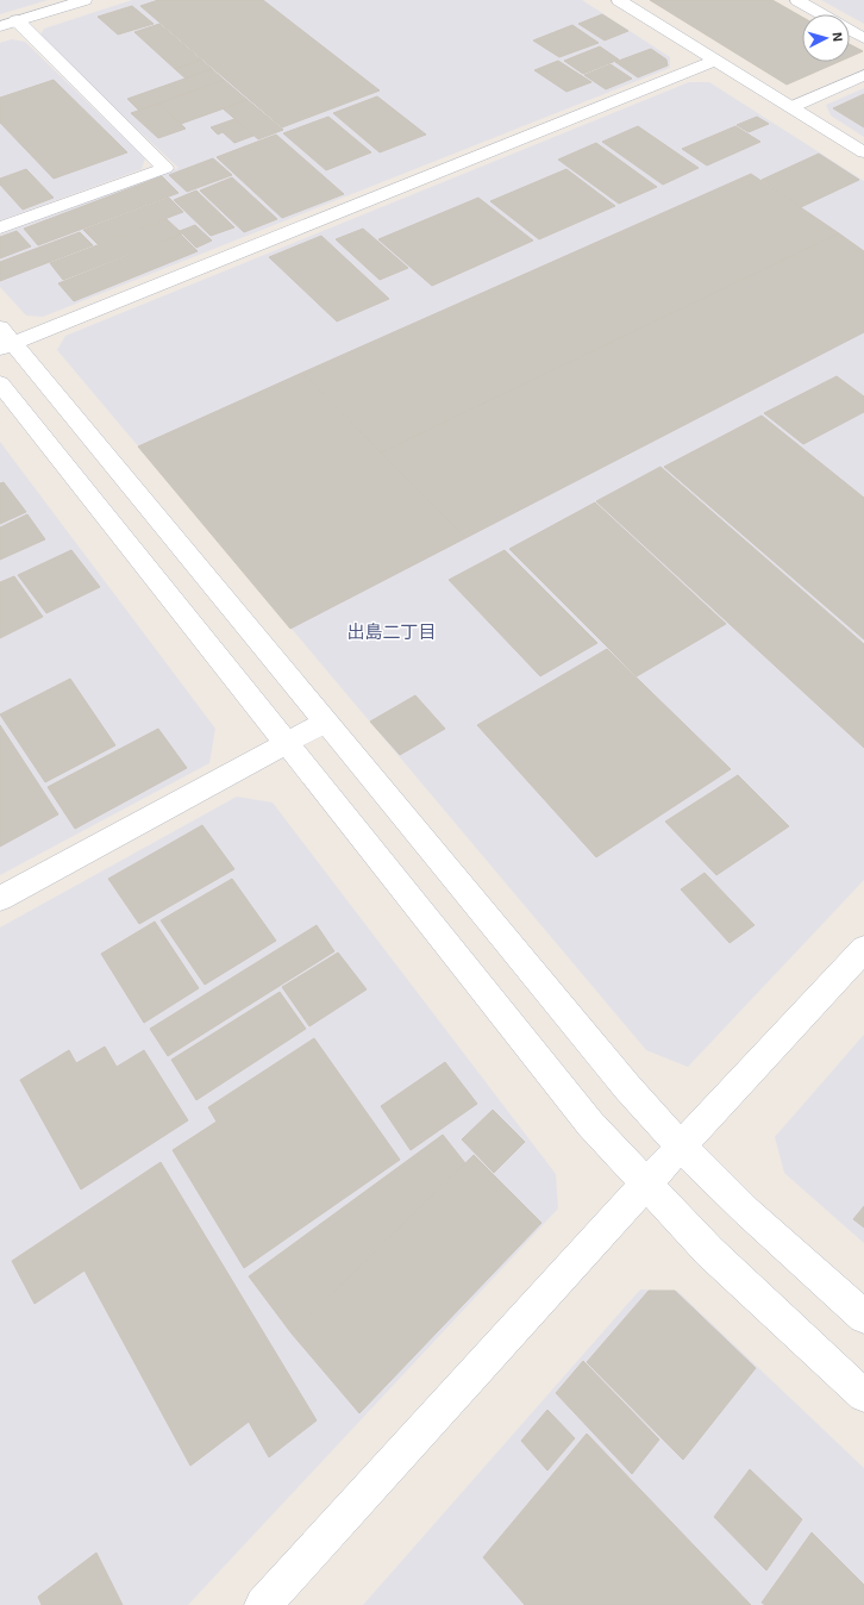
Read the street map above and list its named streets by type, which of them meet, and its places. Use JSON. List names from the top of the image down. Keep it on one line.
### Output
{"districts":["出島二丁目"],"north":"right"}
